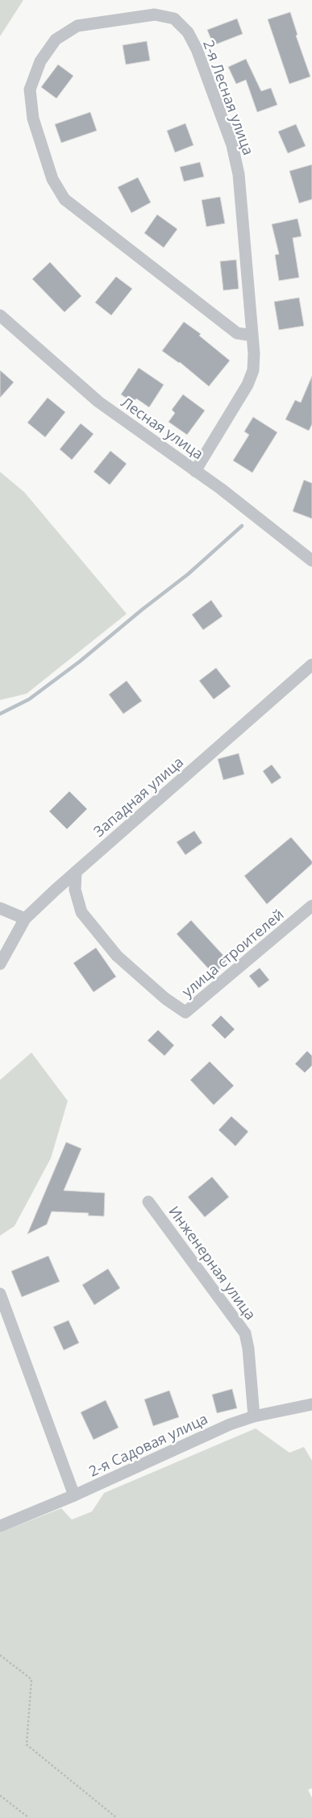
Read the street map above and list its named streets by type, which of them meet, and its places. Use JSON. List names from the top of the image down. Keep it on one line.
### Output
{"streets":{"street":["2-я Лесная улица","Лесная улица","Западная улица","улица строителей","Инженерная улица","2-я Садовая улица"]},"crossings":[["2-я Лесная улица","Лесная улица"],["Западная улица","улица строителей"],["Инженерная улица","2-я Садовая улица"]]}
